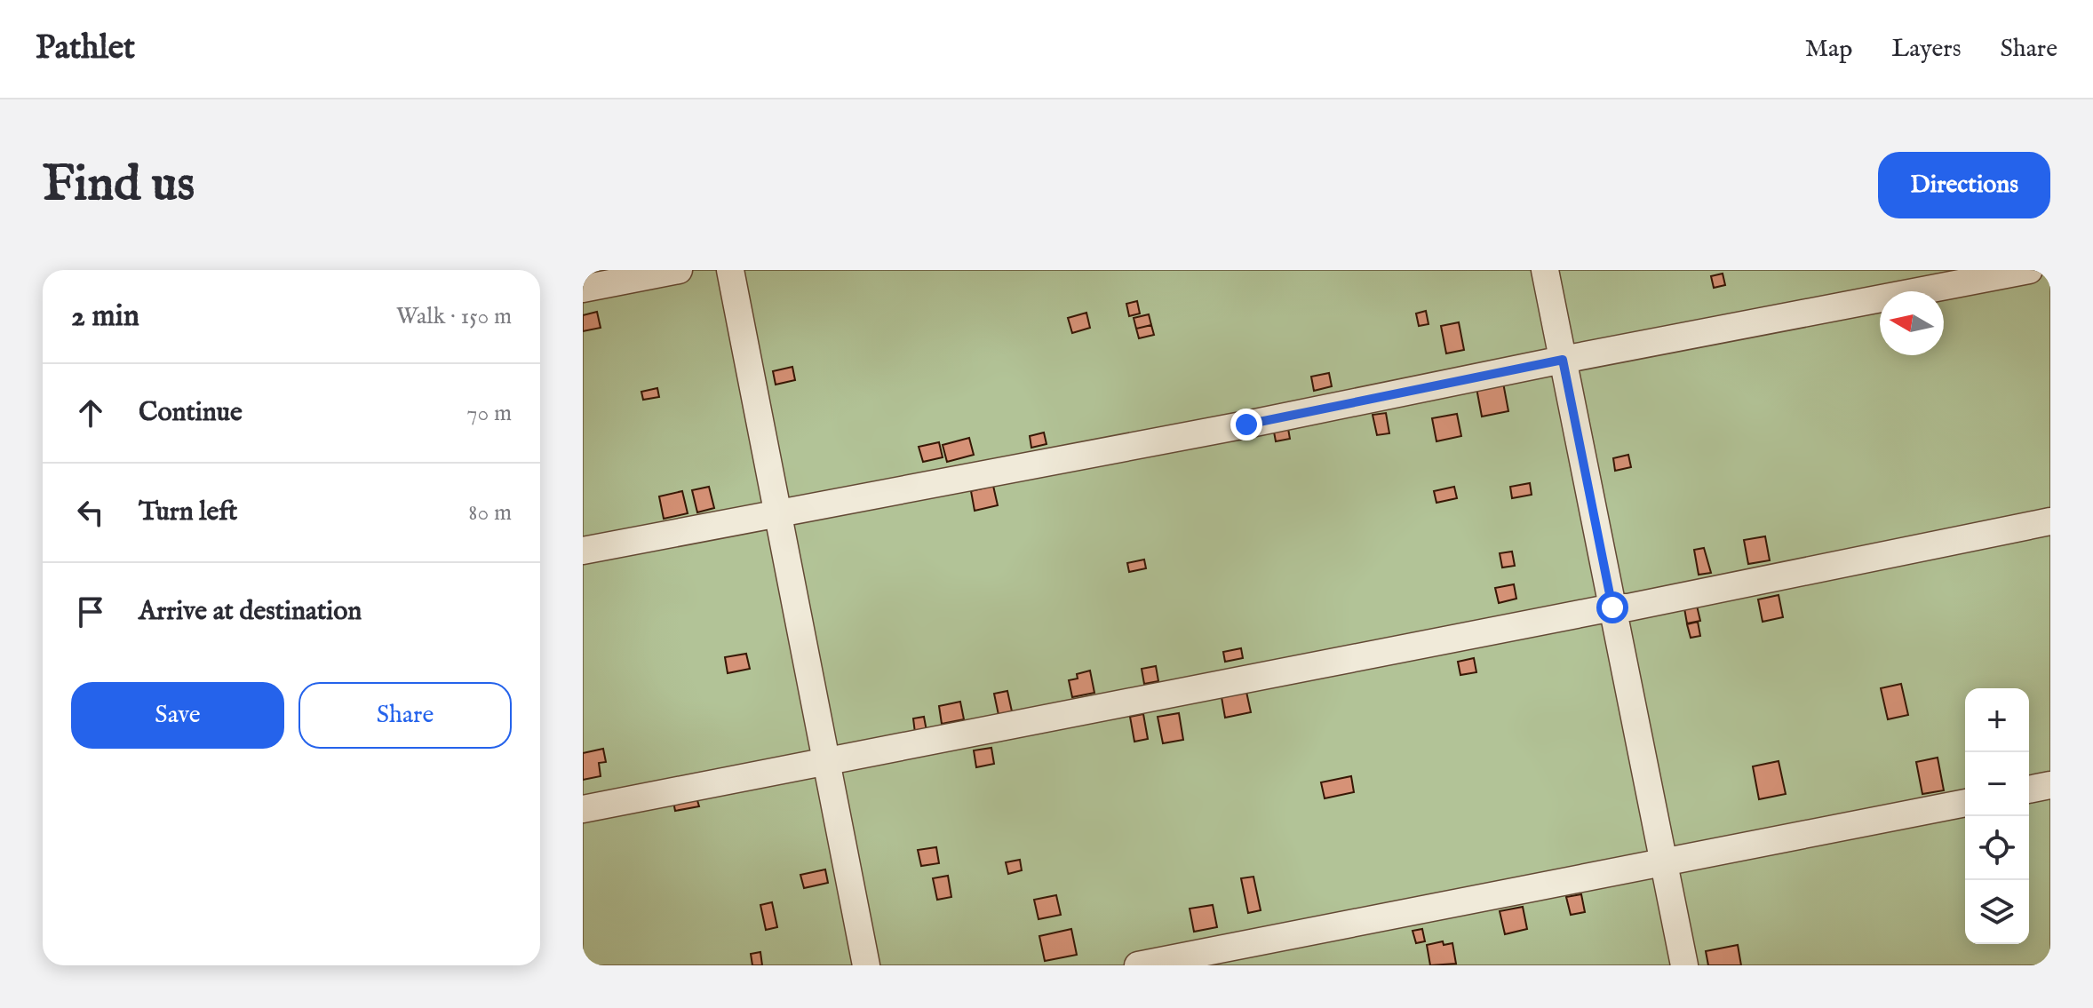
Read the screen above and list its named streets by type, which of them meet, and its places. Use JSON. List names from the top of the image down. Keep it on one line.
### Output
{"north":"left","page":{"header":"Pathlet","nav":["Map","Layers","Share"],"buttons":["Directions",["Save","Share"]],"title":"Find us","heading":["2 min","Walk · 150 m"],"list":[["Continue","70 m"],["Turn left","80 m"],"Arrive at destination"],"map_buttons":["+","−"]}}
